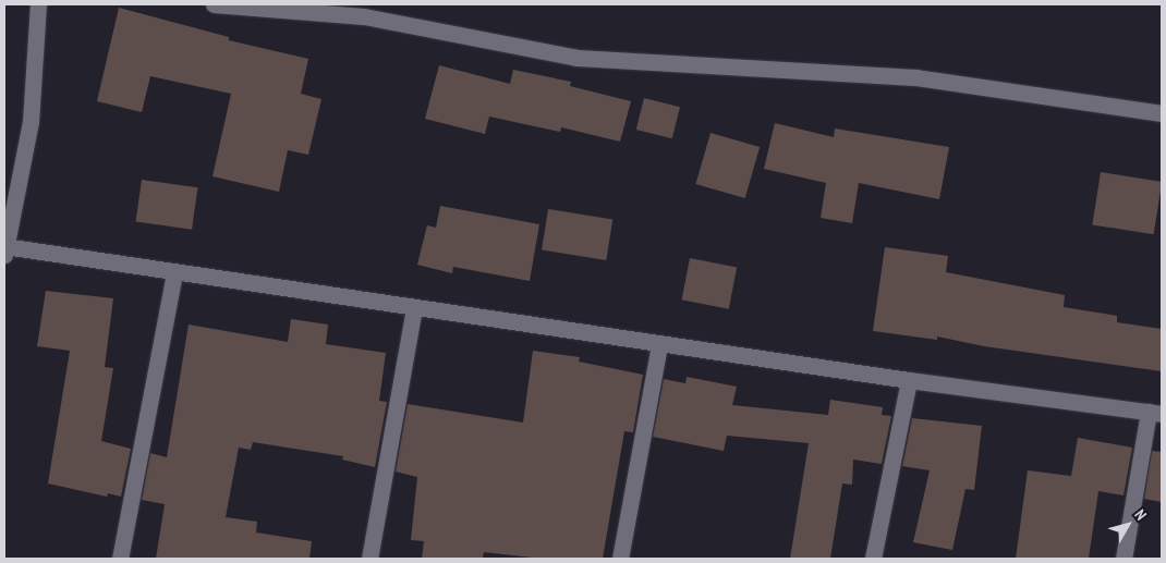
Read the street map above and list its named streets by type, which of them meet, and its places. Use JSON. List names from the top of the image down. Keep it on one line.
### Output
{"north":"top right"}
